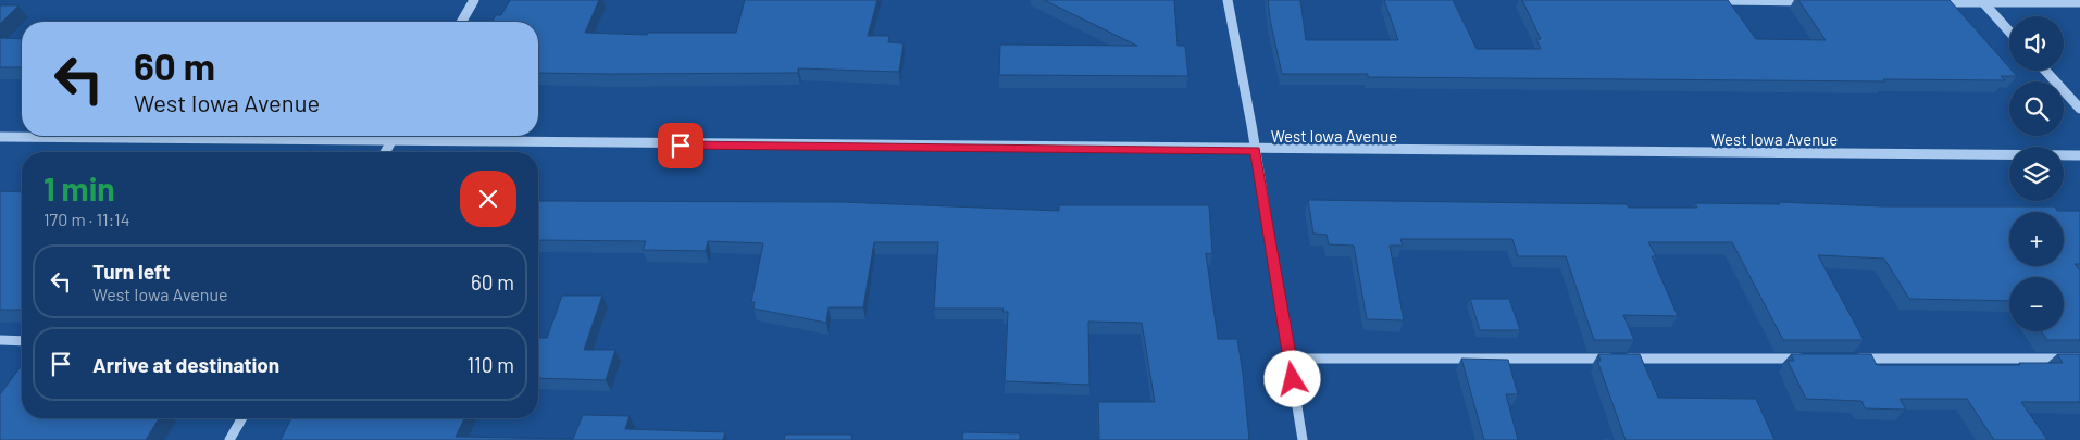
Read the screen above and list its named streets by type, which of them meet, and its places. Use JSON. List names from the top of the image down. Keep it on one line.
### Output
{"streets":{"street":["West Iowa Avenue"]},"page":{"map_buttons":["+","−"],"turn":["60 m","West Iowa Avenue"],"heading":["1 min","170 m · 11:14"],"list":[{"name":"Turn left","note":"West Iowa Avenue","value":"60 m"},{"name":"Arrive at destination","value":"110 m"}]}}
